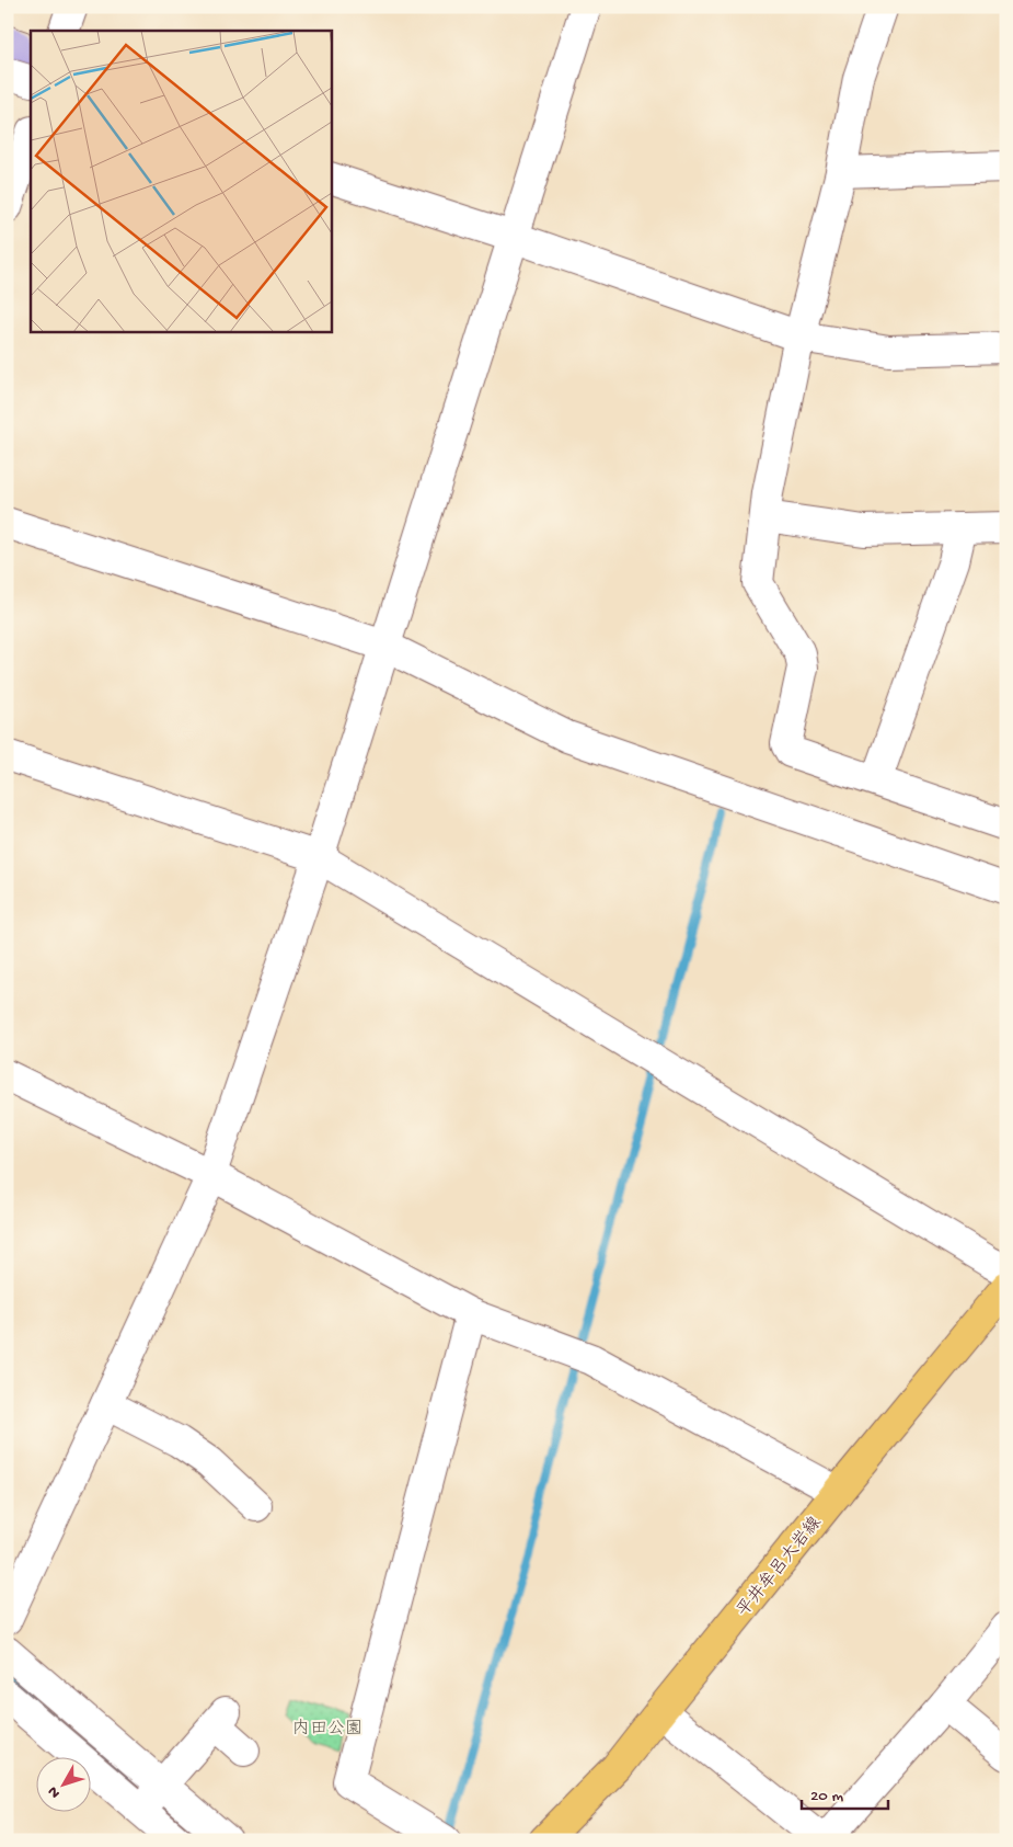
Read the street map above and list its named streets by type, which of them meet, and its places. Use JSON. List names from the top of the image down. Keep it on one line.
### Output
{"streets":{"main road":["平井牟呂大岩線"]},"parks":["内田公園"],"scale_bar":"20 m","north":"bottom left"}
